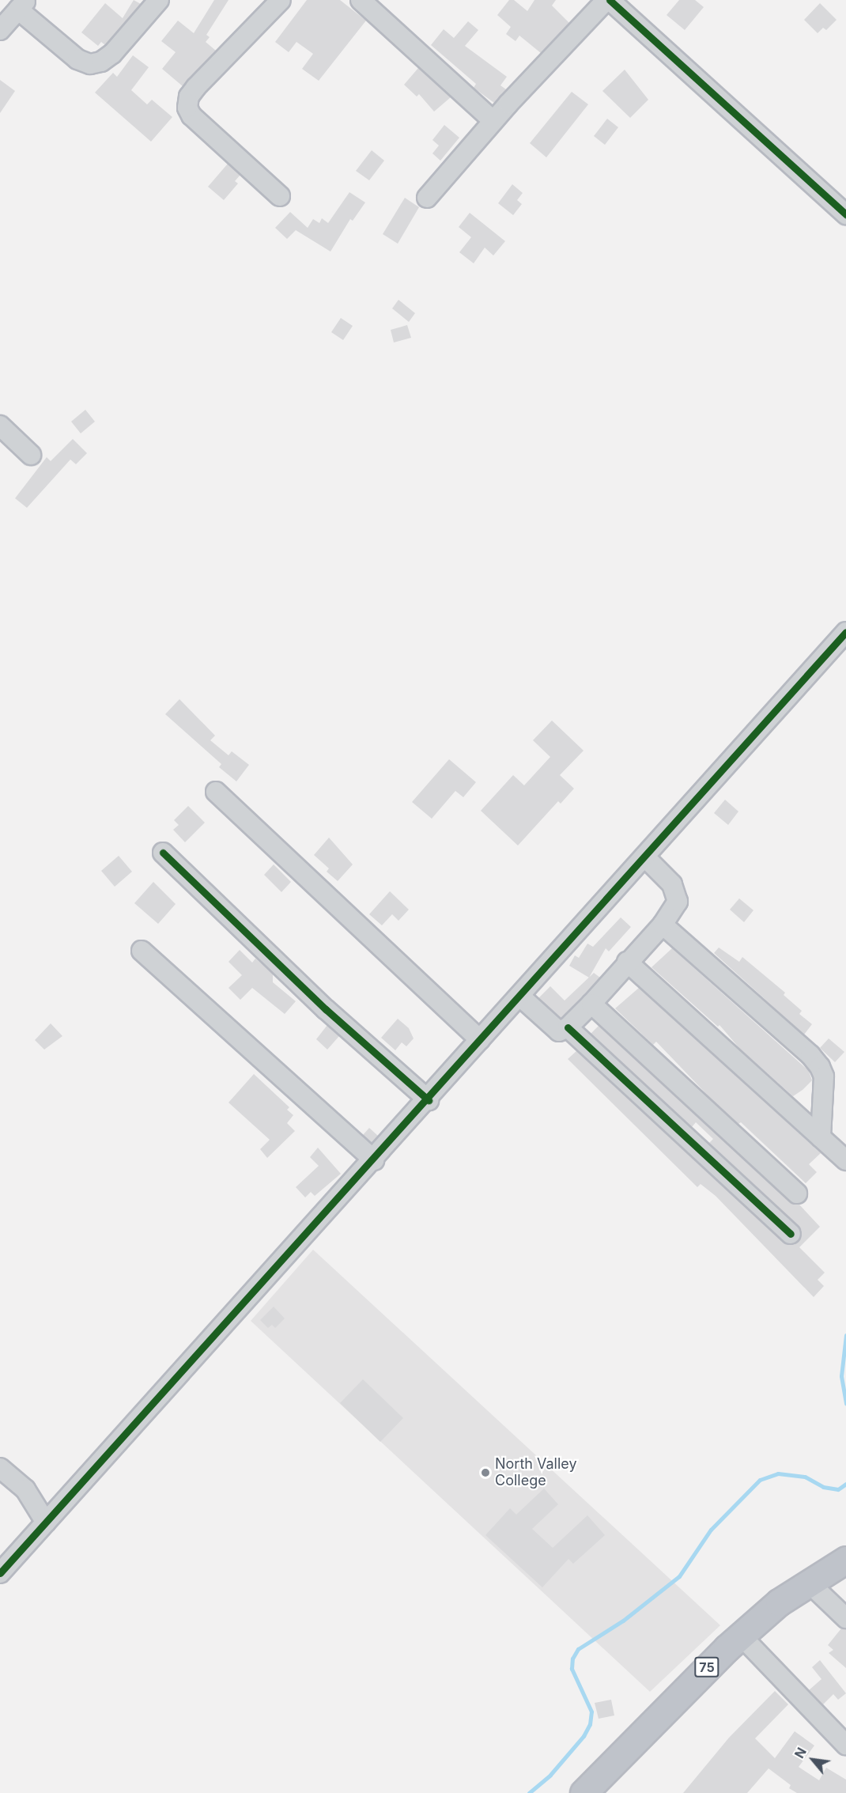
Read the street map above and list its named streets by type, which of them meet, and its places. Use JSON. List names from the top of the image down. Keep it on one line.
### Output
{"streets":{"highway":["75"]},"places":["North Valley College"],"north":"top left"}
